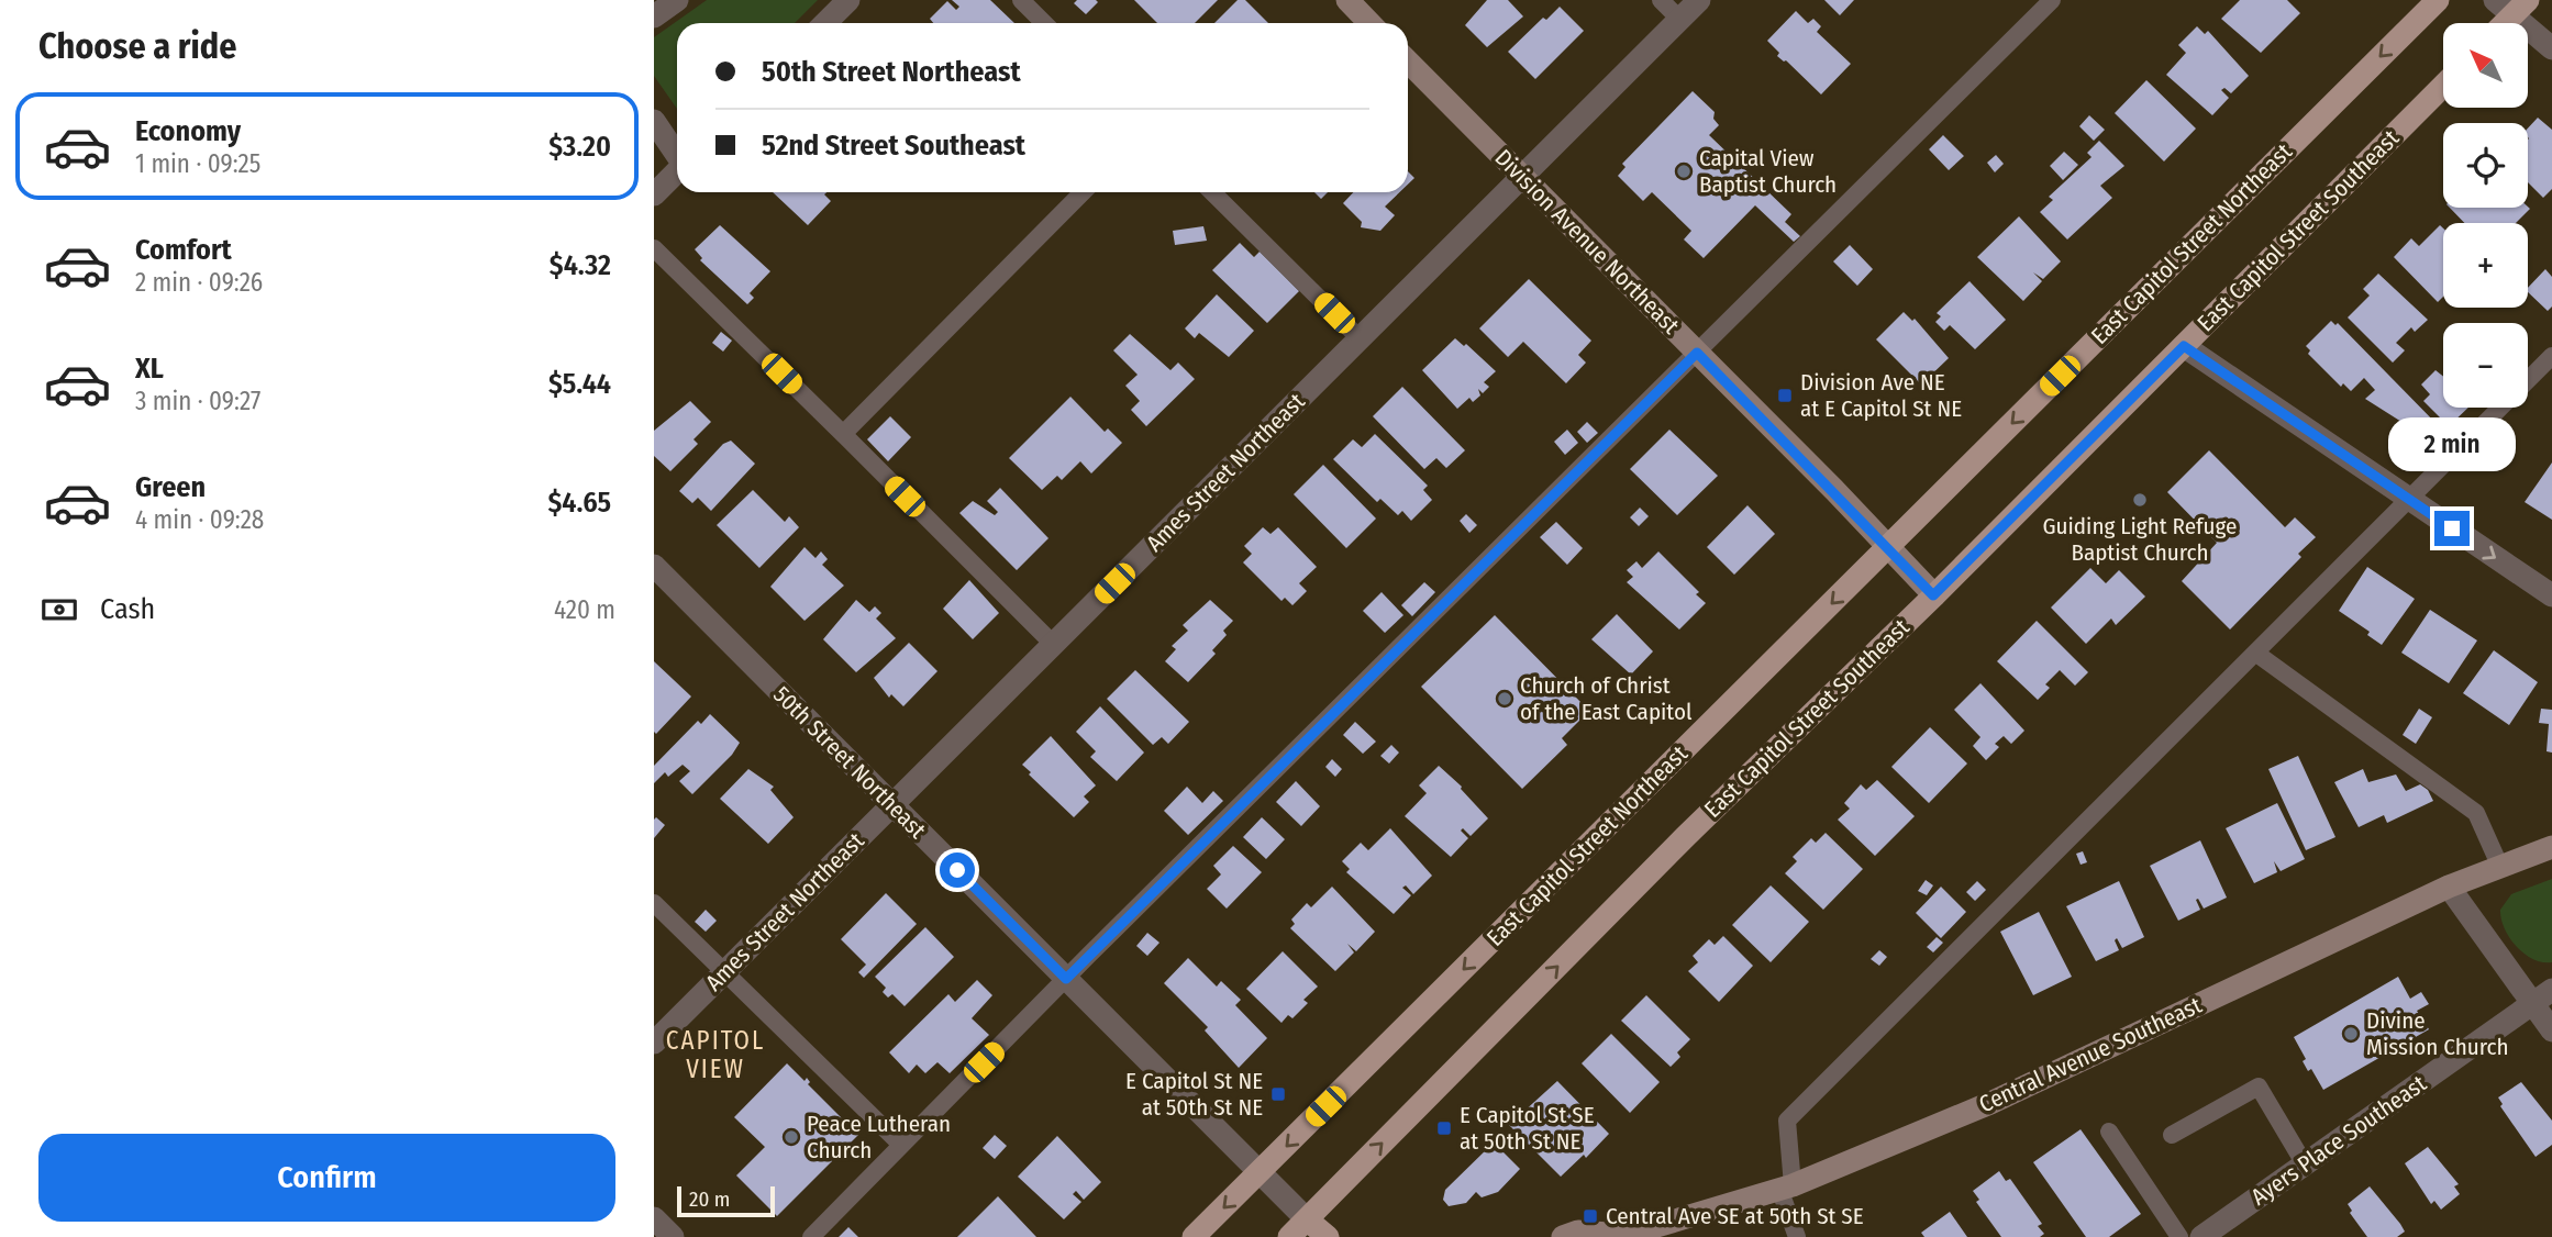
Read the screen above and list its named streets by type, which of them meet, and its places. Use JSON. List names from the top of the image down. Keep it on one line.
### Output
{"streets":{"main road":["East Capitol Street Southeast","Division Avenue Northeast","East Capitol Street Northeast","Central Avenue Southeast"],"street":["Ames Street Northeast","50th Street Northeast","Ayers Place Southeast"]},"crossings":[["East Capitol Street Southeast","Division Avenue Northeast"],["East Capitol Street Southeast","50th Street Northeast"],["Division Avenue Northeast","East Capitol Street Northeast"],["Division Avenue Northeast","Ames Street Northeast"],["East Capitol Street Northeast","50th Street Northeast"],["Ames Street Northeast","50th Street Northeast"]],"one_way":["East Capitol Street Southeast","East Capitol Street Northeast"],"districts":["CAPITOL VIEW"],"places":{"other":["Capital View Baptist Church","Guiding Light Refuge Baptist Church","Church of Christ of the East Capitol","Divine Mission Church","Peace Lutheran Church"],"transit":["Division Ave NE at E Capitol St NE","E Capitol St NE at 50th St NE","E Capitol St SE at 50th St NE","Central Ave SE at 50th St SE"]},"scale_bar":"20 m","north":"top left","page":{"heading":"Choose a ride","map_buttons":["+","−"],"banner":["50th Street Northeast","52nd Street Southeast"],"list":[{"name":"Economy","note":"1 min · 09:25","value":"$3.20"},{"name":"Comfort","note":"2 min · 09:26","value":"$4.32"},{"name":"XL","note":"3 min · 09:27","value":"$5.44"},{"name":"Green","note":"4 min · 09:28","value":"$4.65"}],"bubble":"2 min","pay":["Cash","420 m"],"buttons":"Confirm","scale":"20 m"}}
